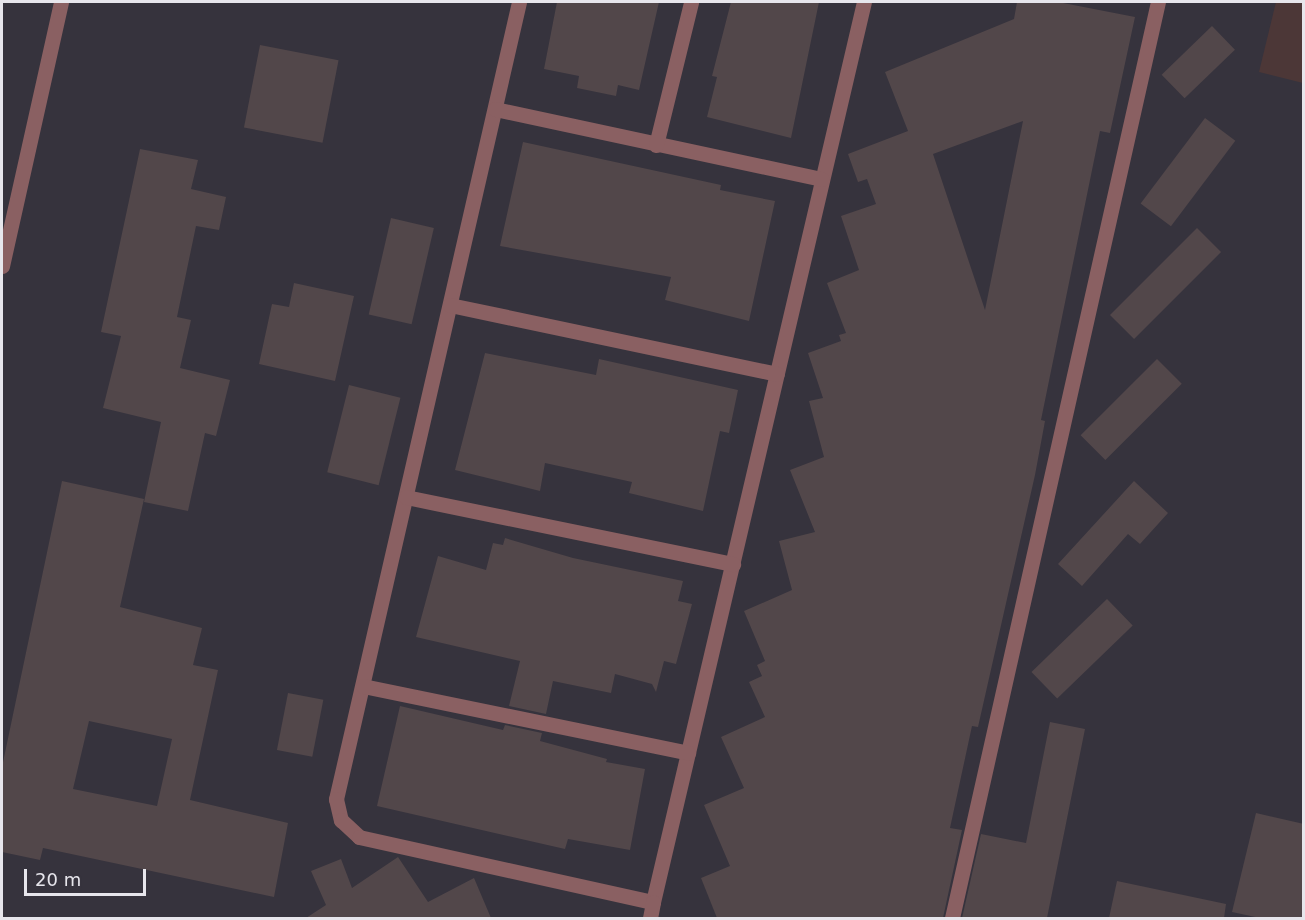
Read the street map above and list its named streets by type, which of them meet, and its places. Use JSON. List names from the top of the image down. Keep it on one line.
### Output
{"scale_bar":"20 m"}
